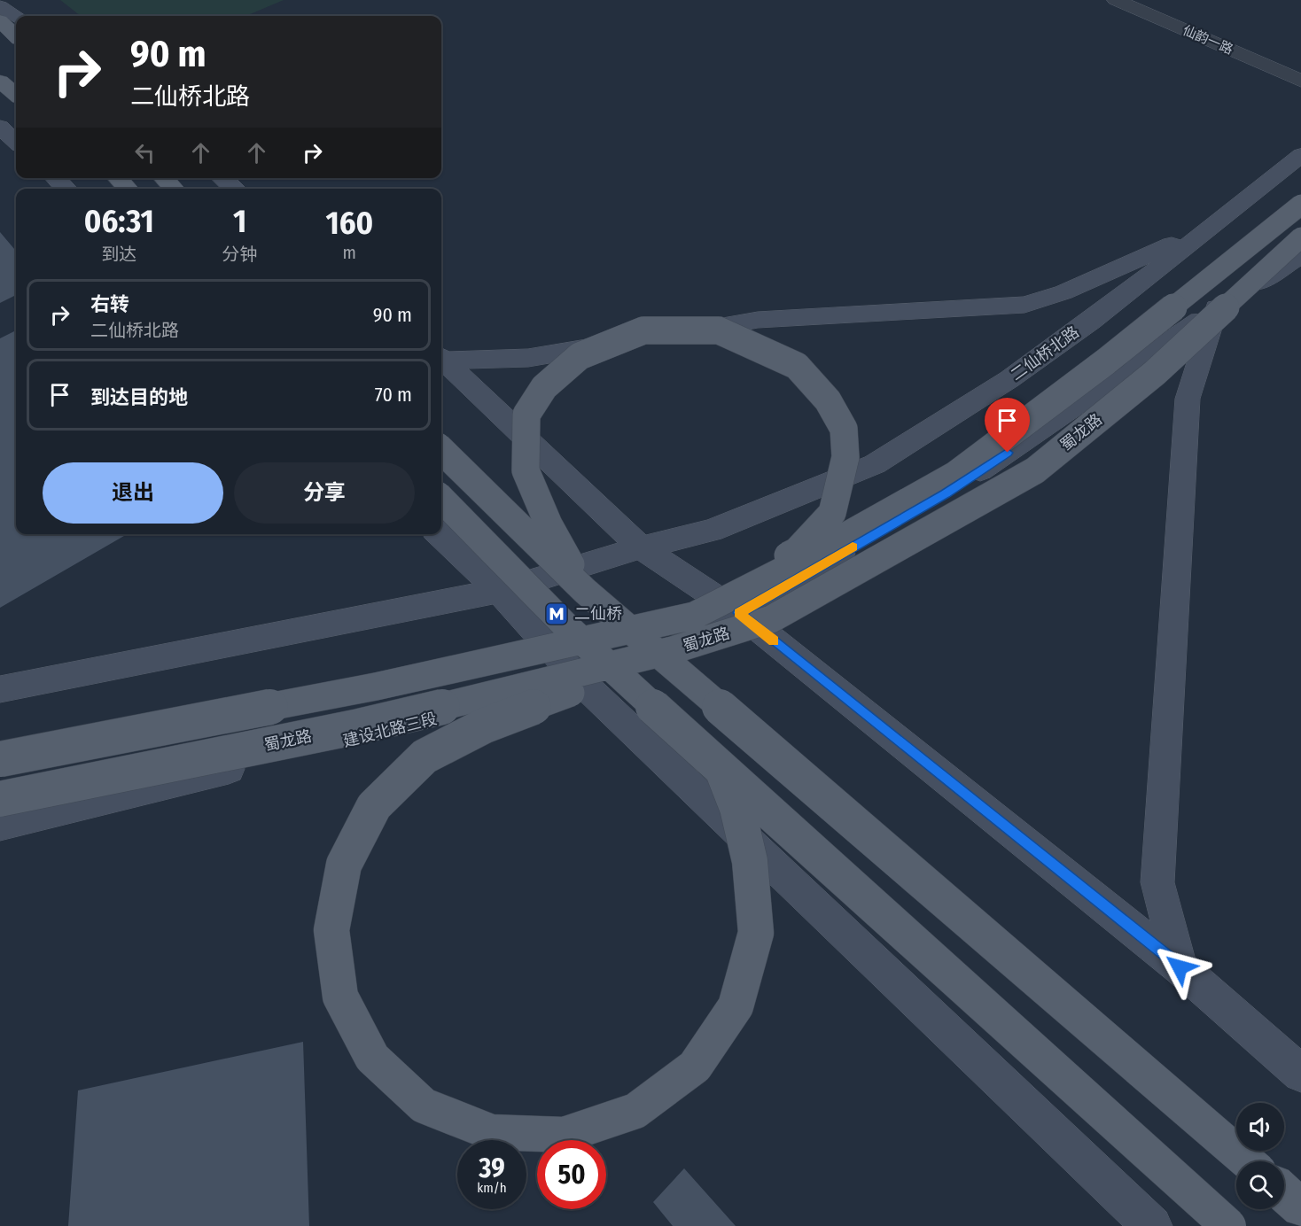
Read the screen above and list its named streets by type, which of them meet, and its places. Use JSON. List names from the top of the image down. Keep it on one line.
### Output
{"streets":{"main road":["二仙桥北路","蜀龙路","建设北路三段"],"street":["仙韵一路"]},"places":{"metro station":["二仙桥"]},"page":{"turn":["90 m","二仙桥北路"],"eta":["06:31","到达","1","分钟","160","m"],"list":[{"name":"右转","note":"二仙桥北路","value":"90 m"},{"name":"到达目的地","value":"70 m"}],"buttons":["退出","分享"],"speed":"39 km/h","limit":"50"}}
